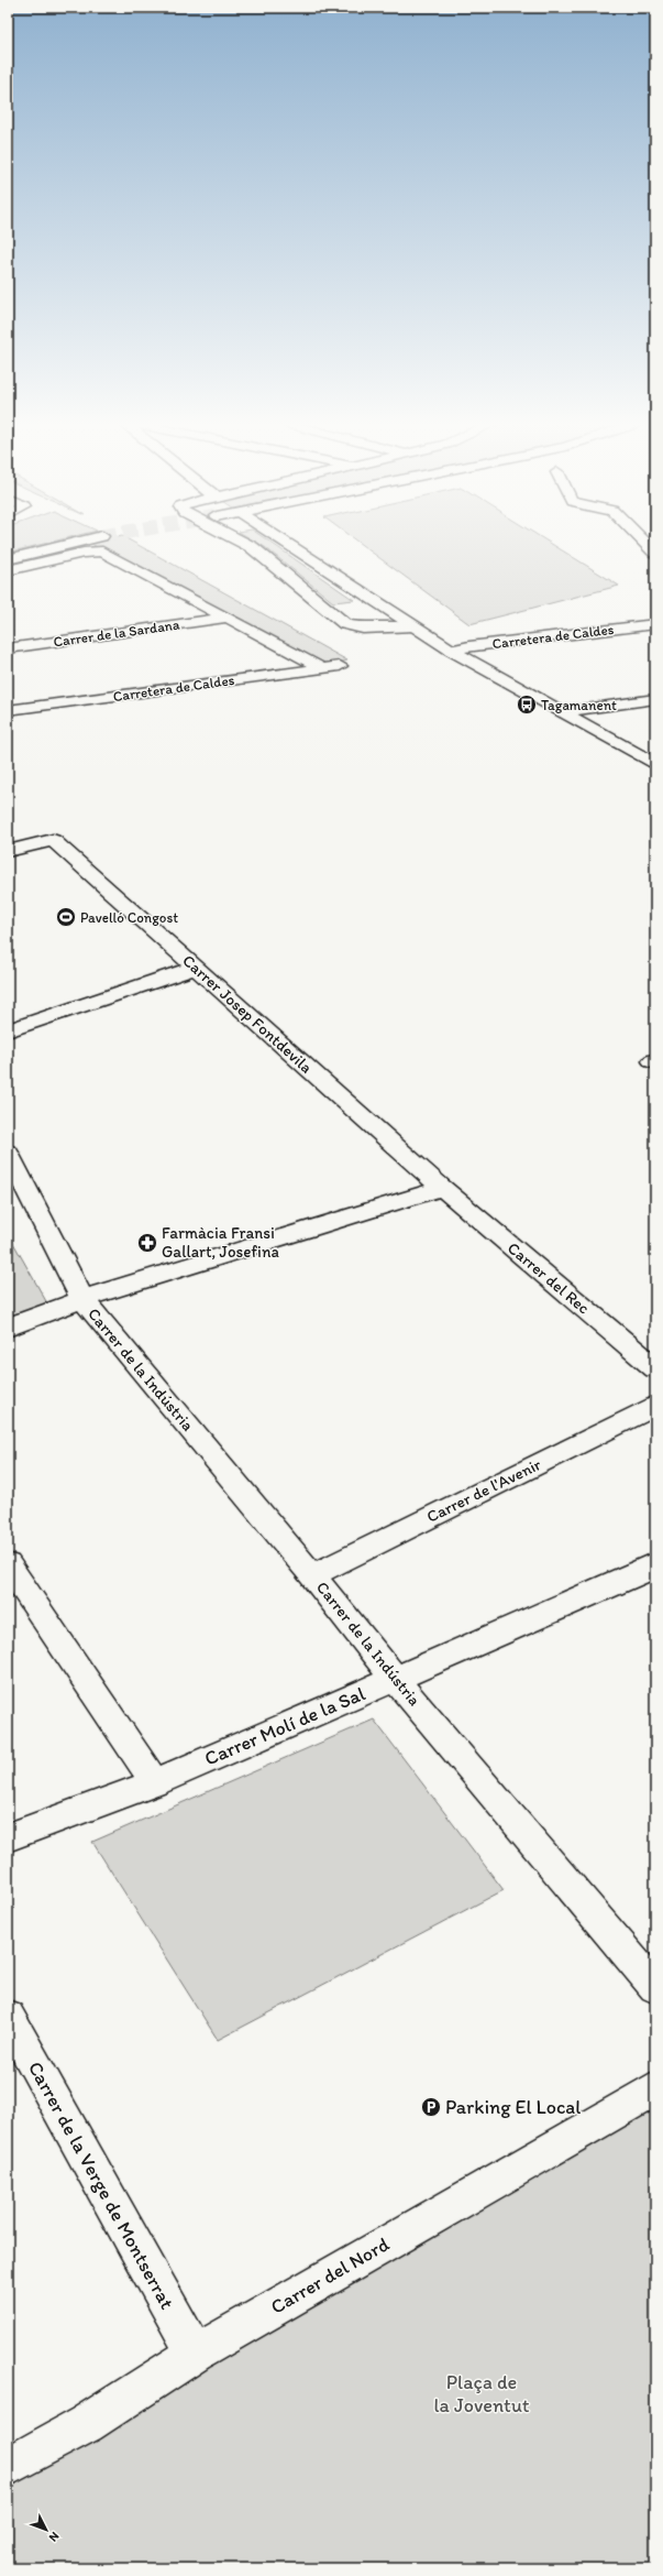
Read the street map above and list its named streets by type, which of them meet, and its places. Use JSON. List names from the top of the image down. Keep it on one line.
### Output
{"streets":{"street":["Carrer de la Sardana","Carretera de Caldes","Carrer Josep Fontdevila","Carrer del Rec","Carrer de la Indústria","Carrer de l'Avenir","Carrer Molí de la Sal","Carrer de la Verge de Montserrat","Carrer del Nord"]},"crossings":[["Carrer Josep Fontdevila","Carrer del Rec"],["Carrer de la Indústria","Carrer de l'Avenir"],["Carrer de la Indústria","Carrer Molí de la Sal"],["Carrer de la Verge de Montserrat","Carrer del Nord"]],"parks":["Plaça de la Joventut"],"places":{"bus stop":["Tagamanent"],"sports":["Pavelló Congost"],"pharmacy":["Farmàcia Fransi Gallart, Josefina"],"parking":["Parking El Local"]},"north":"bottom right"}
